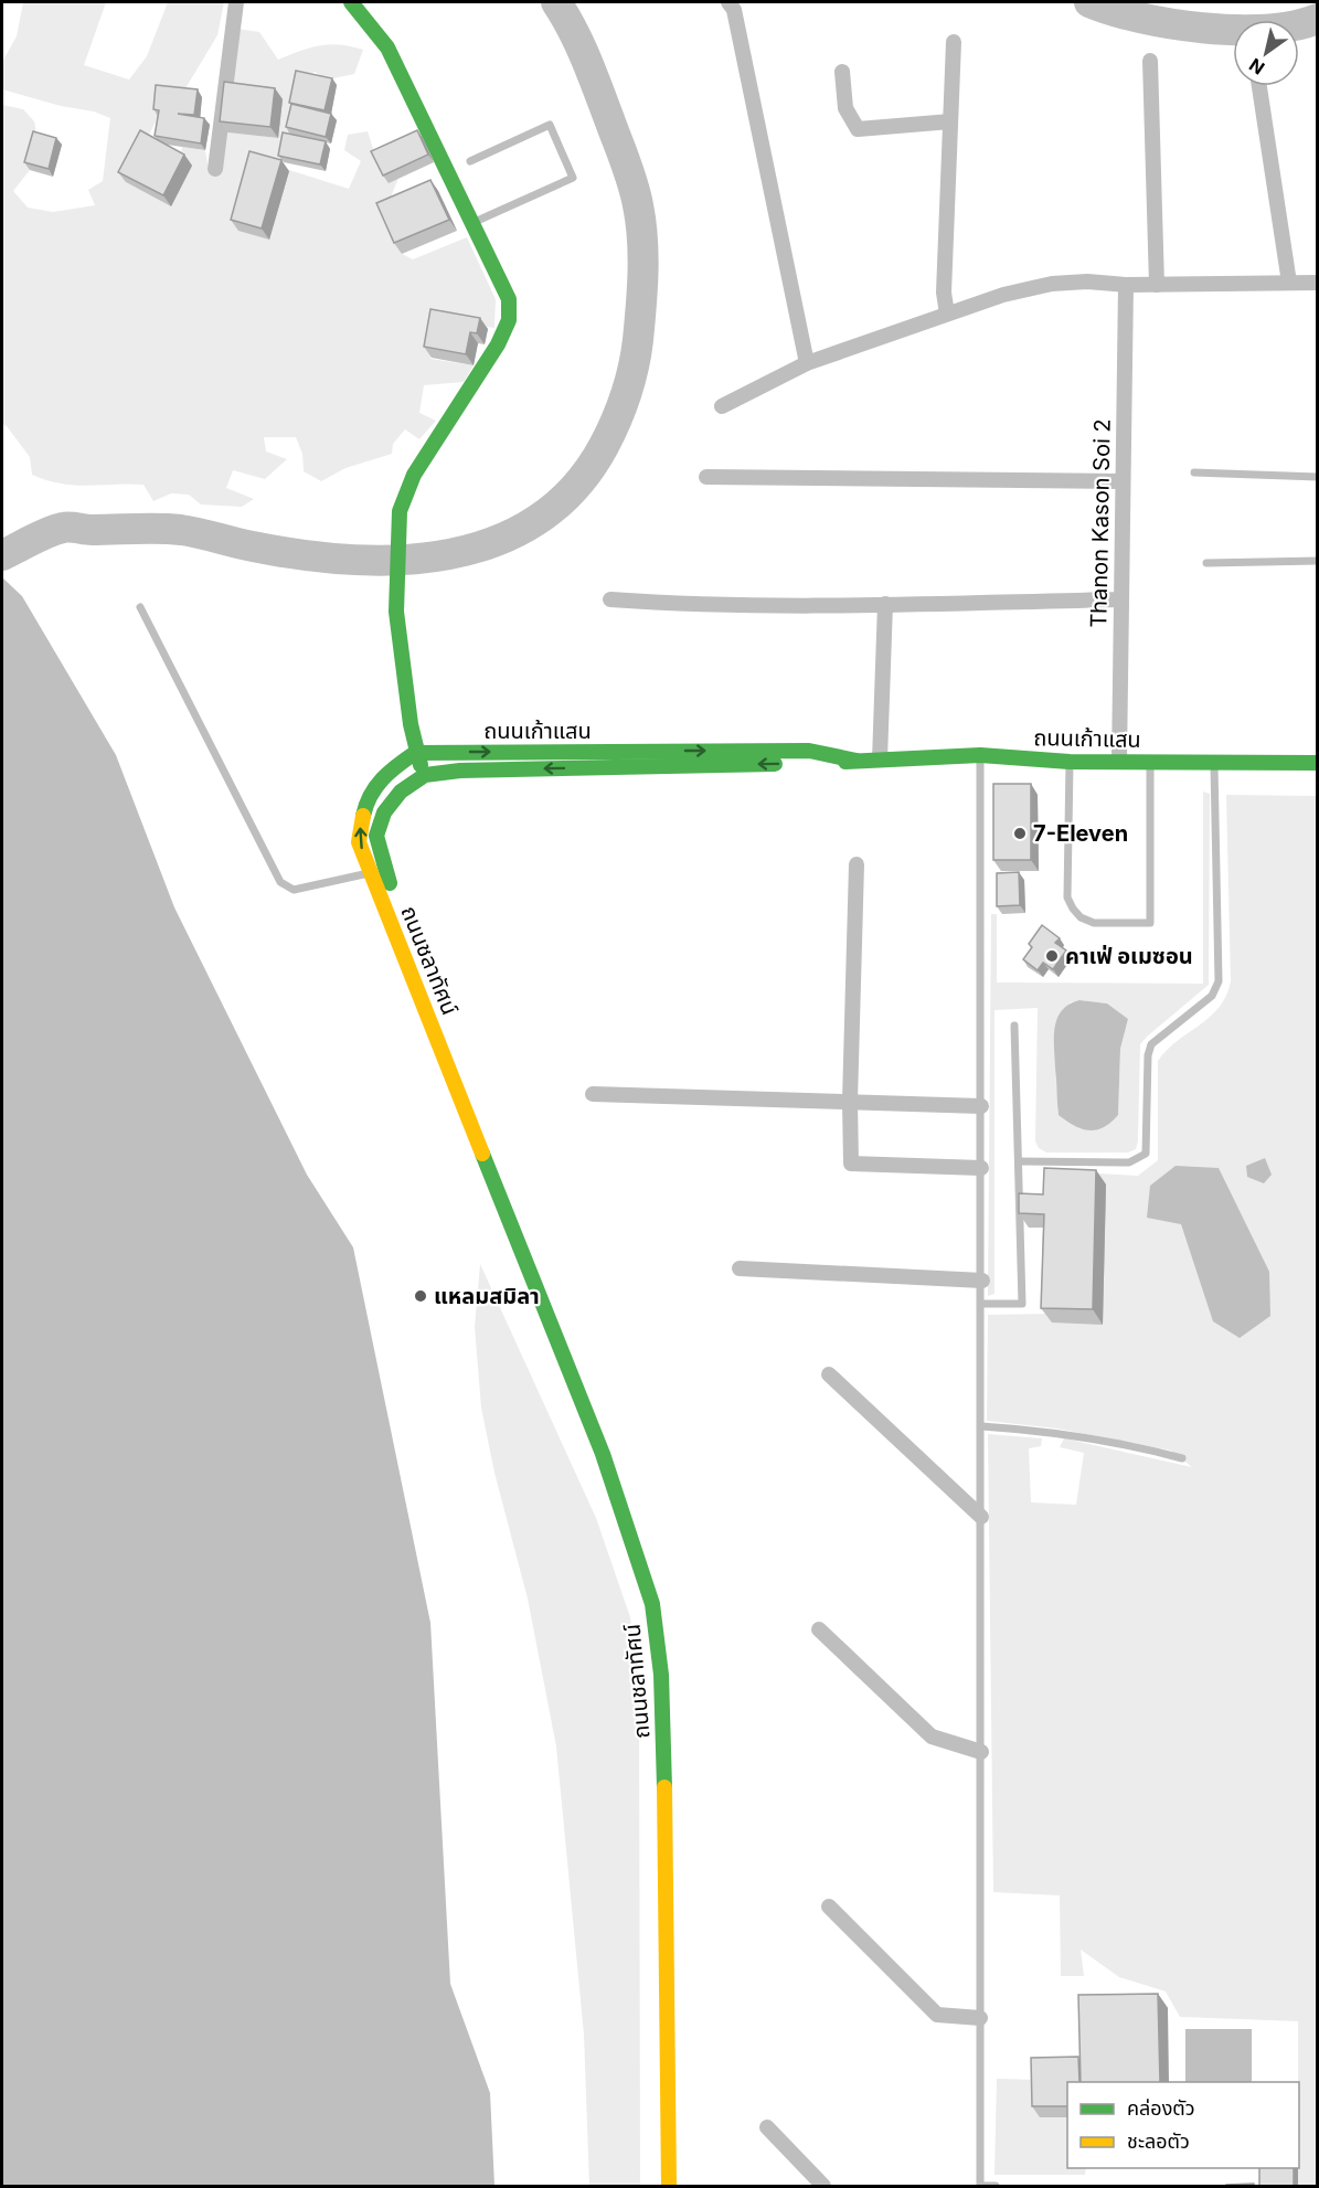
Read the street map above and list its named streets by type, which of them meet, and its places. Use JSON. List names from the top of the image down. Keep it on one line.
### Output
{"streets":{"main road":["ถนนเก้าแสน","ถนนชลาทัศน์"],"street":["Thanon Kason Soi 2"]},"crossings":[["Thanon Kason Soi 2","ถนนเก้าแสน"],["ถนนเก้าแสน","ถนนชลาทัศน์"]],"places":["7-Eleven","คาเฟ่ อเมซอน","แหลมสมิลา"],"legend":["คล่องตัว","ชะลอตัว"],"north":"bottom left"}
